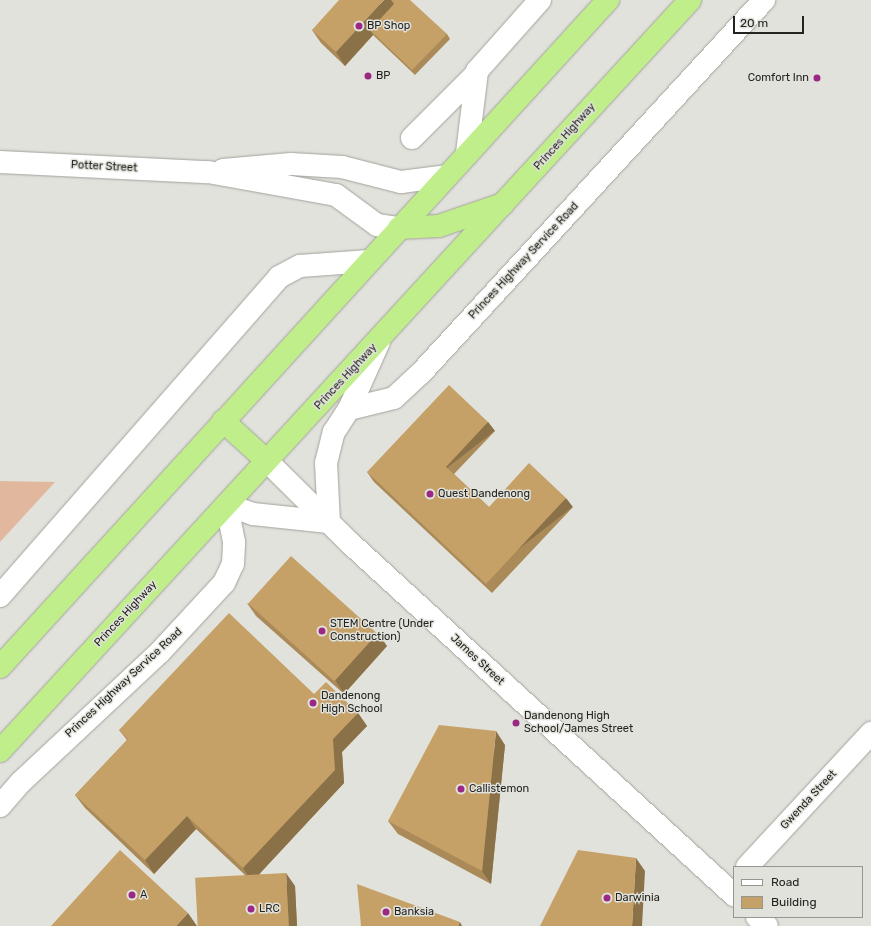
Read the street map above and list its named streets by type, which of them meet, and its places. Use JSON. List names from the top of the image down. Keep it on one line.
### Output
{"streets":{"highway":["Princes Highway","James Street"],"street":["Potter Street","Princes Highway Service Road","Gwenda Street"]},"crossings":[["Princes Highway","Princes Highway Service Road"],["Princes Highway","James Street"]],"places":["BP Shop","BP","Comfort Inn","Quest Dandenong","STEM Centre (Under Construction)","Dandenong High School","Dandenong High School/James Street","Callistemon","A","Darwinia","LRC","Banksia"],"legend":["Road","Building"],"scale_bar":"20 m"}
